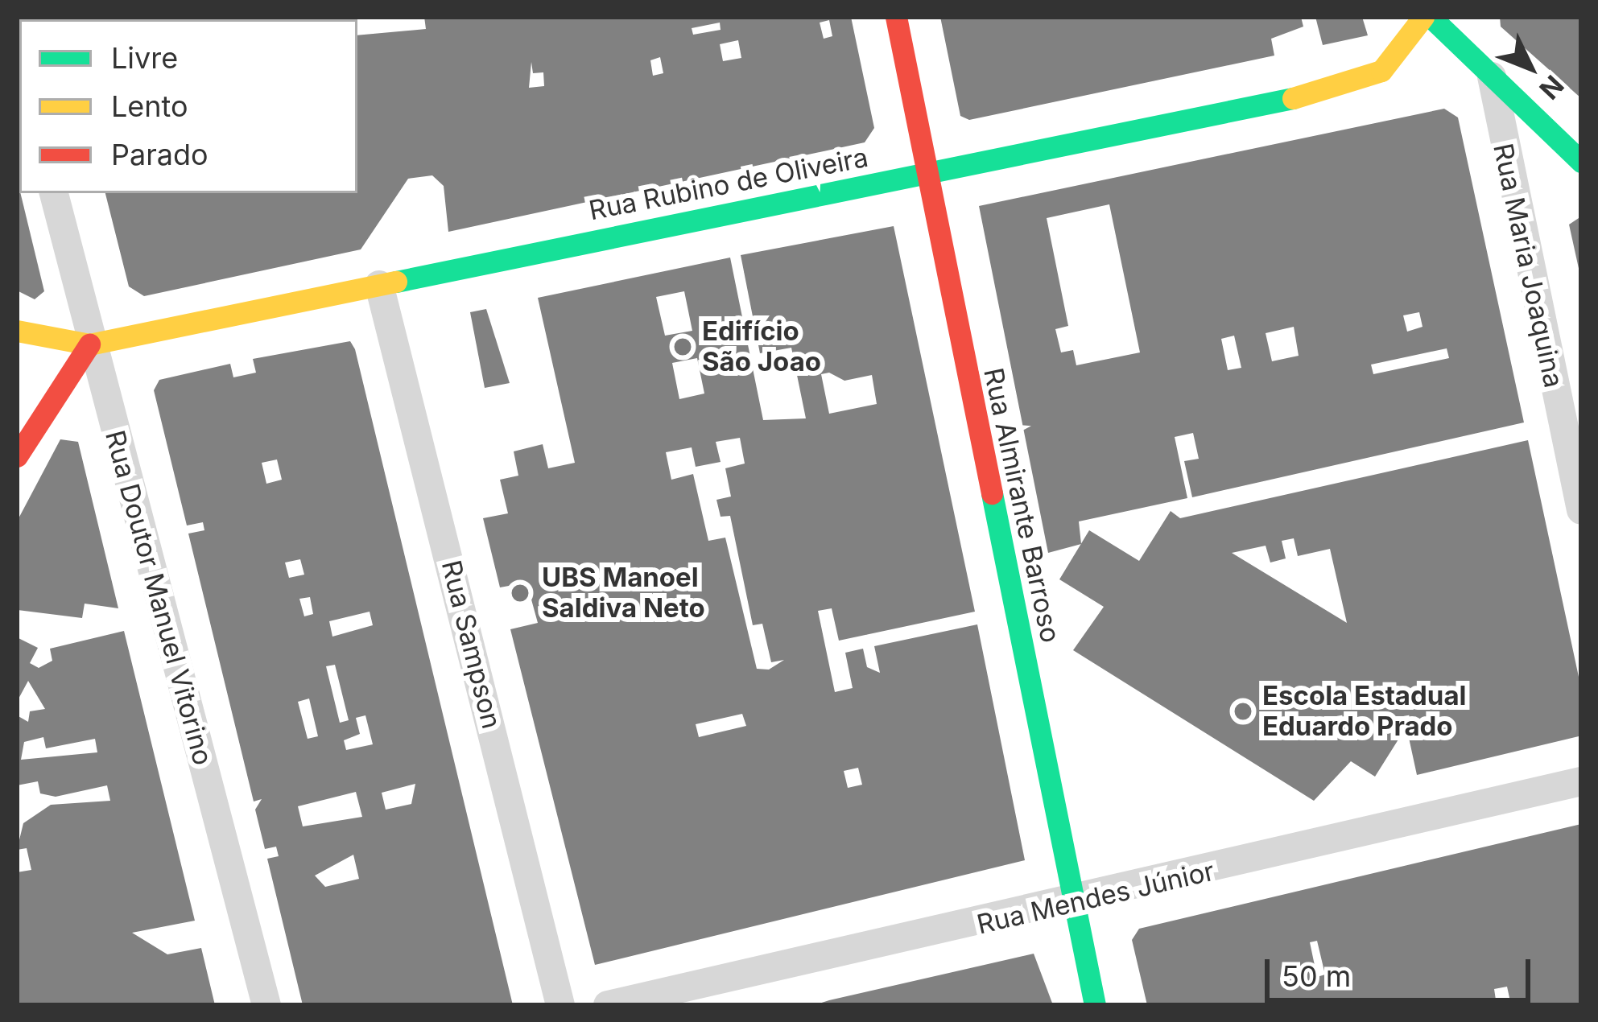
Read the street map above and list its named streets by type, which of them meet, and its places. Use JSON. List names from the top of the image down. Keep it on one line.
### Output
{"streets":{"main road":["Rua Rubino de Oliveira","Rua Almirante Barroso"],"street":["Rua Maria Joaquina","Rua Doutor Manuel Vitorino","Rua Sampson","Rua Mendes Júnior"]},"crossings":[["Rua Rubino de Oliveira","Rua Almirante Barroso"],["Rua Rubino de Oliveira","Rua Doutor Manuel Vitorino"],["Rua Rubino de Oliveira","Rua Sampson"],["Rua Almirante Barroso","Rua Mendes Júnior"]],"places":["Edifício São Joao","UBS Manoel Saldiva Neto","Escola Estadual Eduardo Prado"],"legend":["Livre","Lento","Parado"],"scale_bar":"50 m","north":"bottom right"}
